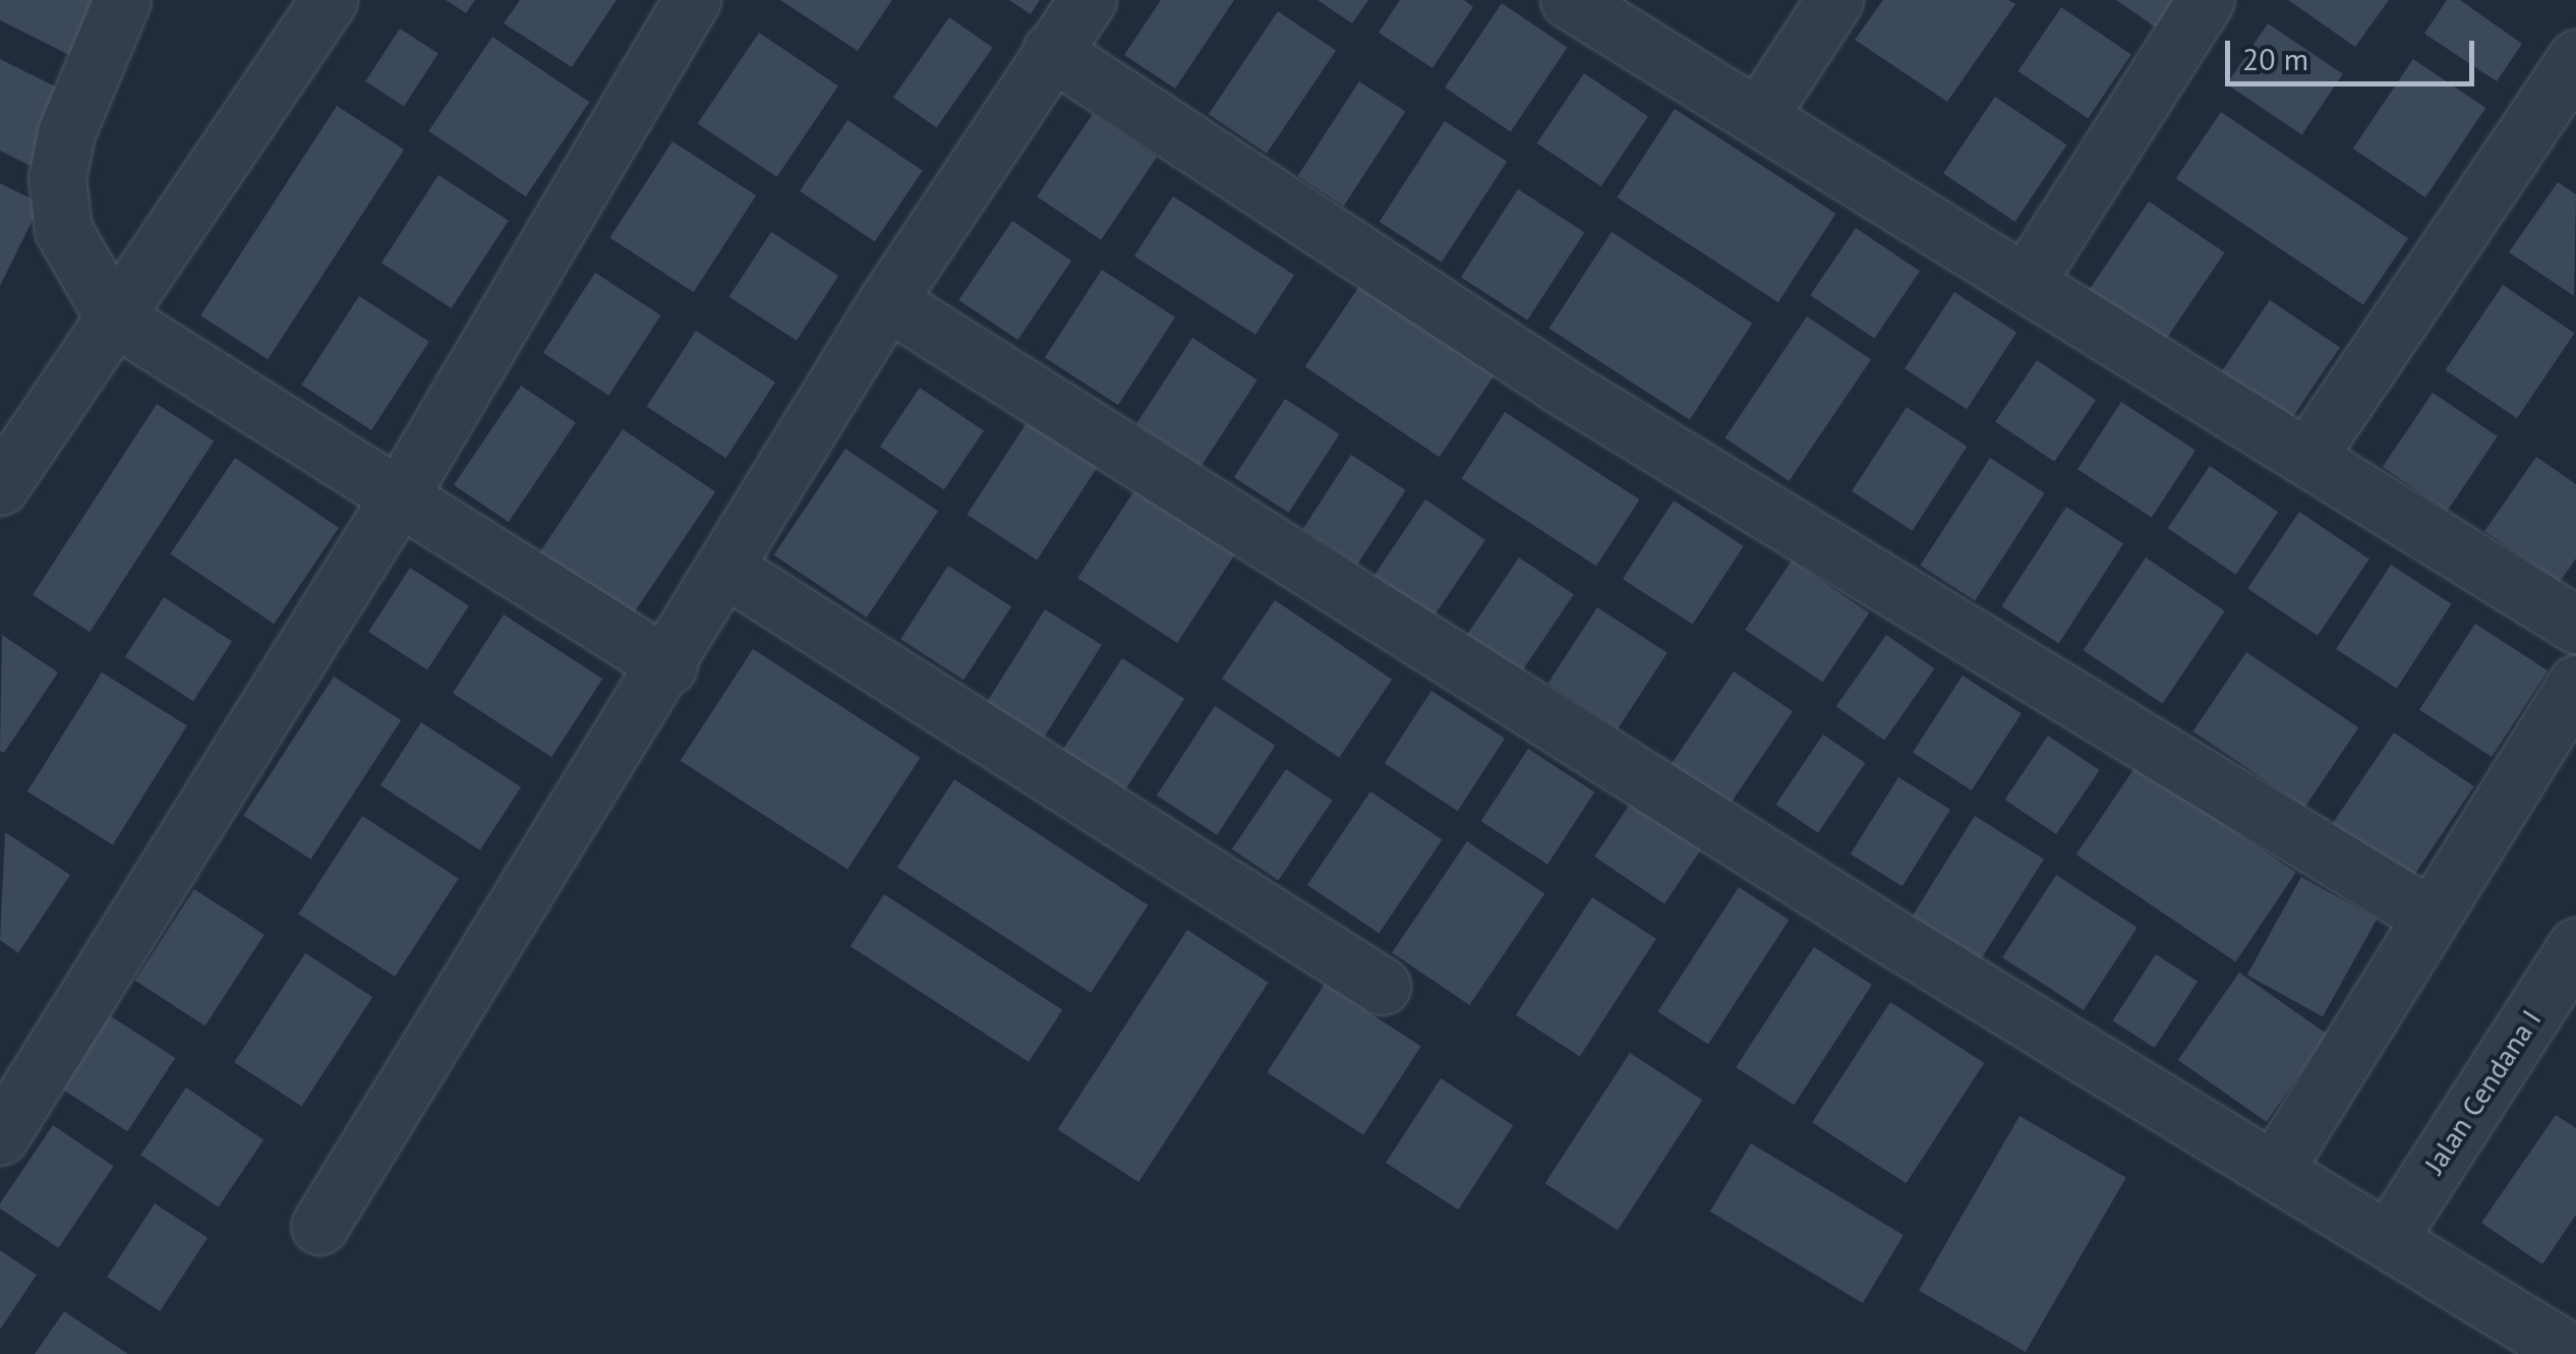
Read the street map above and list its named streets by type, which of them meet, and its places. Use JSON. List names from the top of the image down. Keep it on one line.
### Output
{"streets":{"street":["Jalan Cendana I"]},"scale_bar":"20 m"}
